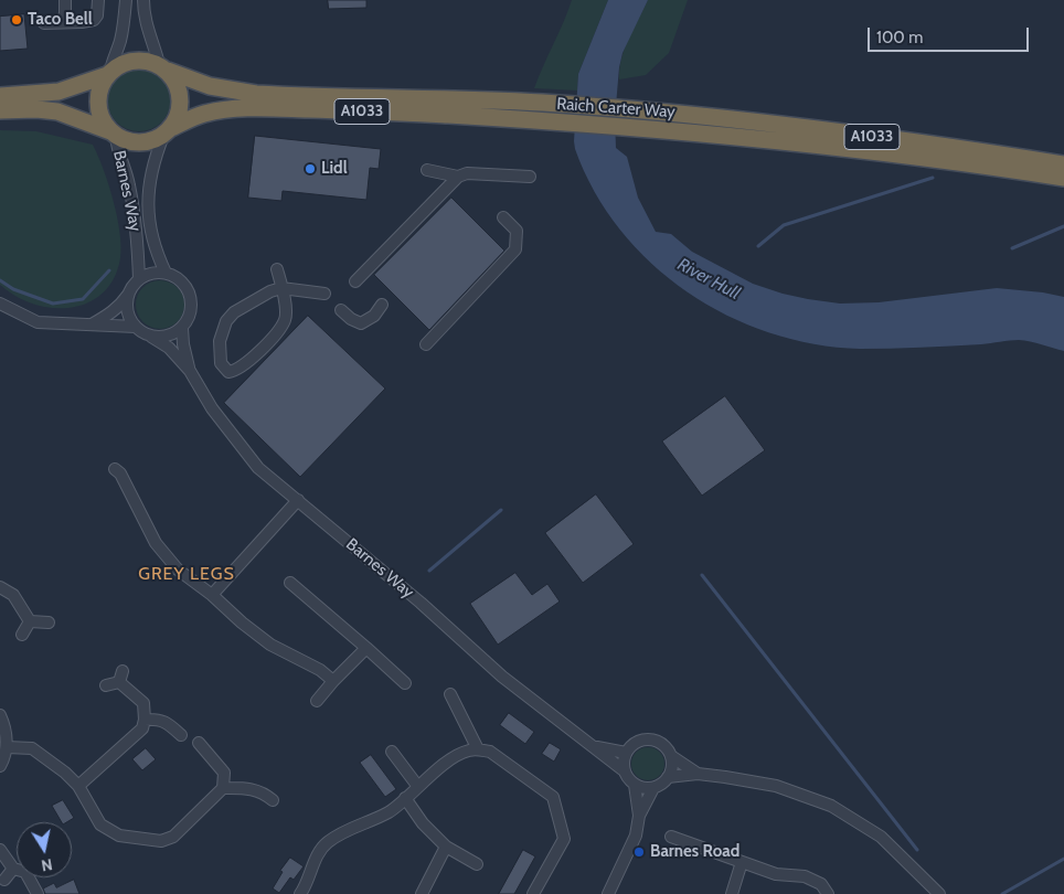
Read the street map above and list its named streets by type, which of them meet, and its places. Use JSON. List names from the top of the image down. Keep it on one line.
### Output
{"streets":{"highway":["Raich Carter Way","A1033"],"street":["Barnes Way"]},"crossings":[["Raich Carter Way","A1033"],["Raich Carter Way","Barnes Way"],["A1033","Barnes Way"]],"districts":["GREY LEGS"],"water":["River Hull"],"places":["Taco Bell","Lidl","Barnes Road"],"scale_bar":"100 m","north":"bottom"}
